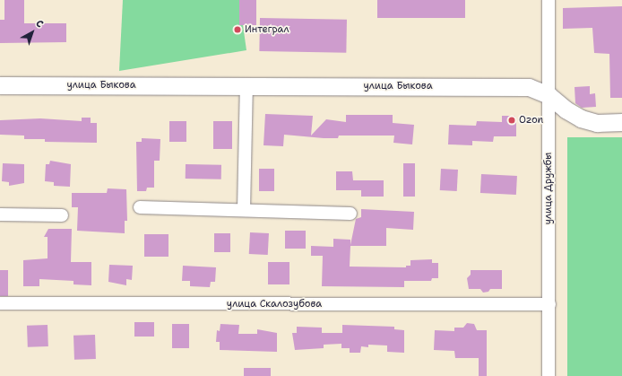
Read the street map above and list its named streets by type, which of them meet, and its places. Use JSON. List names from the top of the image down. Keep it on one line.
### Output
{"streets":{"street":["улица Быкова","улица Дружбы","улица Скалозубова"]},"crossings":[["улица Быкова","улица Дружбы"],["улица Дружбы","улица Скалозубова"]],"places":["Интеграл","Ozon"],"north":"top right"}
